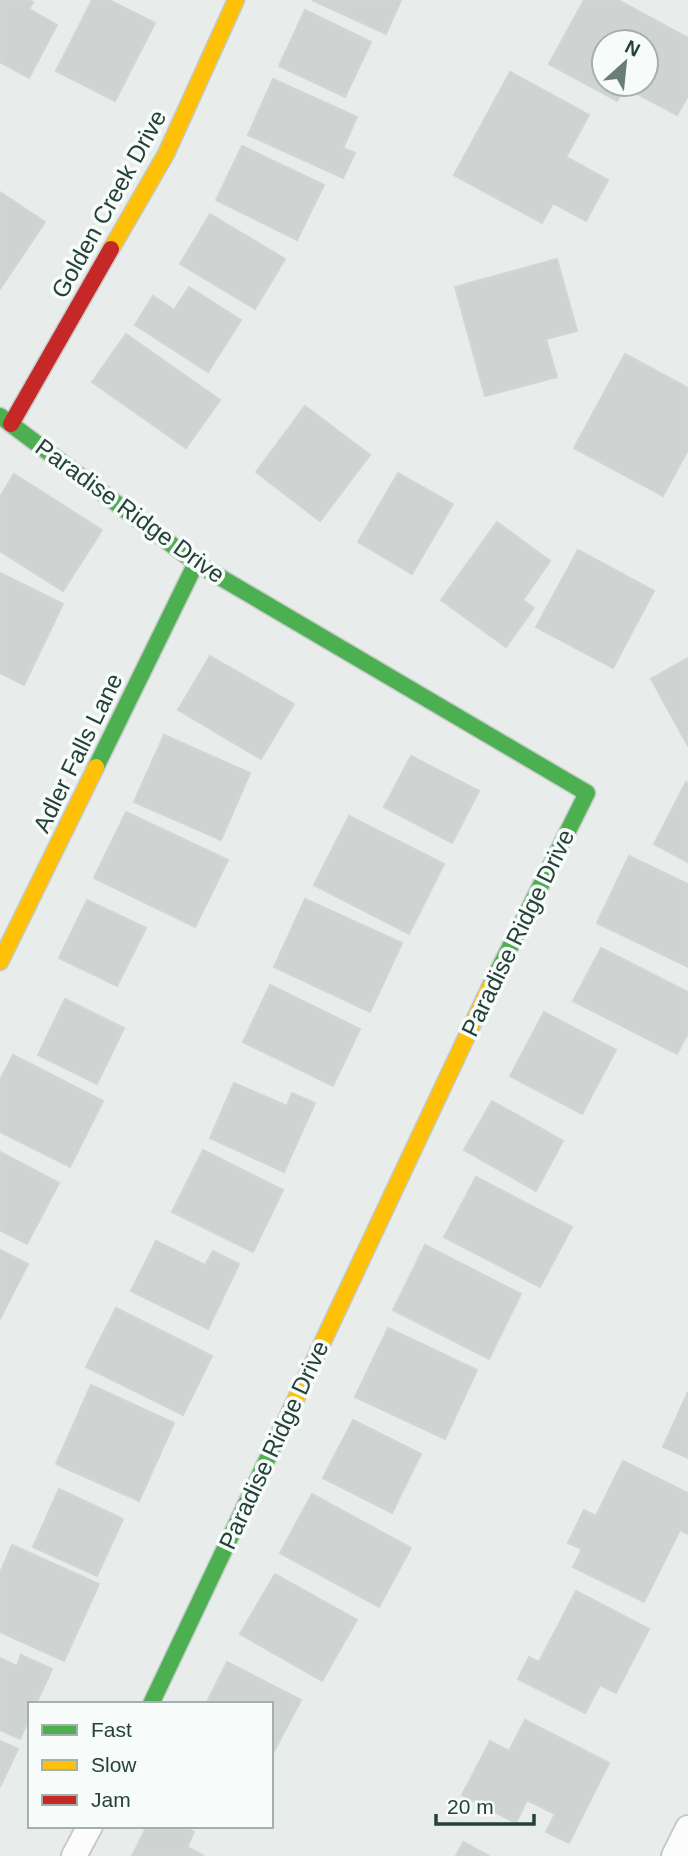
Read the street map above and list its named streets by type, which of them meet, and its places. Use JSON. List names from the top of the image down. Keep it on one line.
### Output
{"streets":{"street":["Golden Creek Drive","Paradise Ridge Drive","Adler Falls Lane"]},"crossings":[["Golden Creek Drive","Paradise Ridge Drive"],["Paradise Ridge Drive","Adler Falls Lane"]],"legend":["Fast","Slow","Jam"],"scale_bar":"20 m","north":"top right"}
